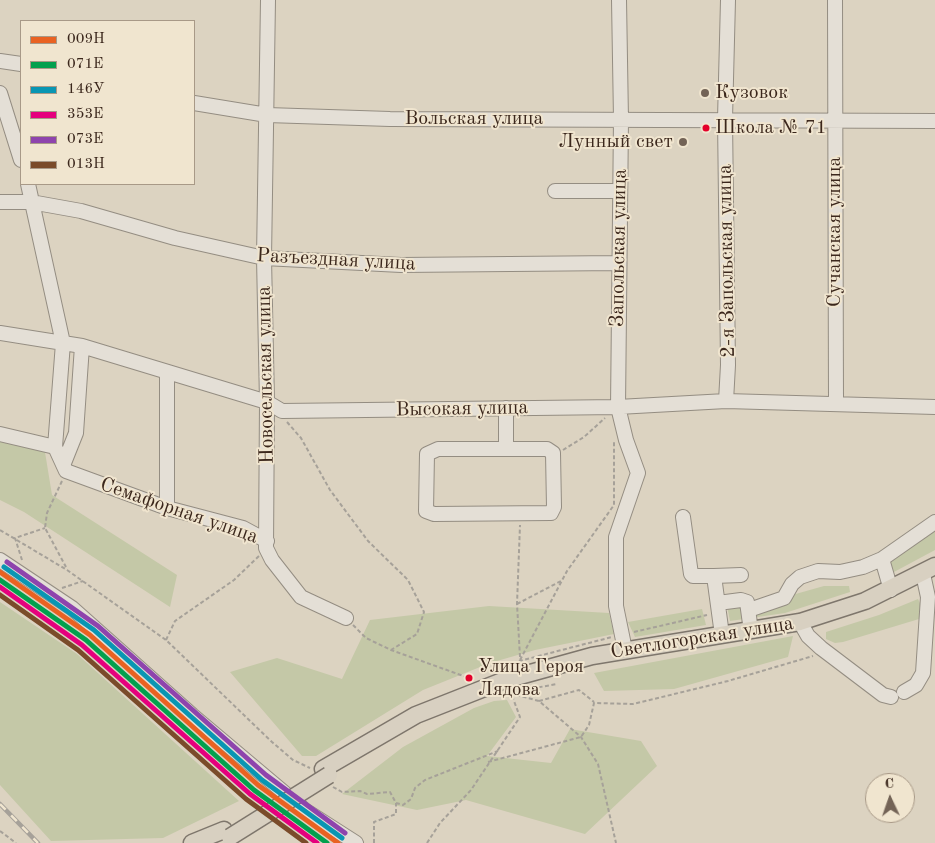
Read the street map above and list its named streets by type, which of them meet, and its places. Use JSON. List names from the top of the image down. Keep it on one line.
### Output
{"streets":{"main road":["Светлогорская улица"],"street":["Вольская улица","Сучанская улица","Запольская улица","Разъездная улица","2-я Запольская улица","Новосельская улица","Высокая улица","Семафорная улица"]},"crossings":[["Вольская улица","Сучанская улица"],["Вольская улица","Запольская улица"],["Вольская улица","2-я Запольская улица"],["Вольская улица","Новосельская улица"],["Сучанская улица","Высокая улица"],["Запольская улица","Разъездная улица"],["Запольская улица","Высокая улица"],["Запольская улица","Светлогорская улица"],["Разъездная улица","Новосельская улица"],["2-я Запольская улица","Высокая улица"],["Новосельская улица","Семафорная улица"]],"places":["Кузовок","Школа № 71","Лунный свет","Улица Героя Лядова"],"lines":["transit line 073Е","transit line 146У","transit line 009Н","transit line 071Е","transit line 353Е","transit line 013Н"],"legend":["009Н","071Е","146У","353Е","073Е","013Н"],"north":"top"}
